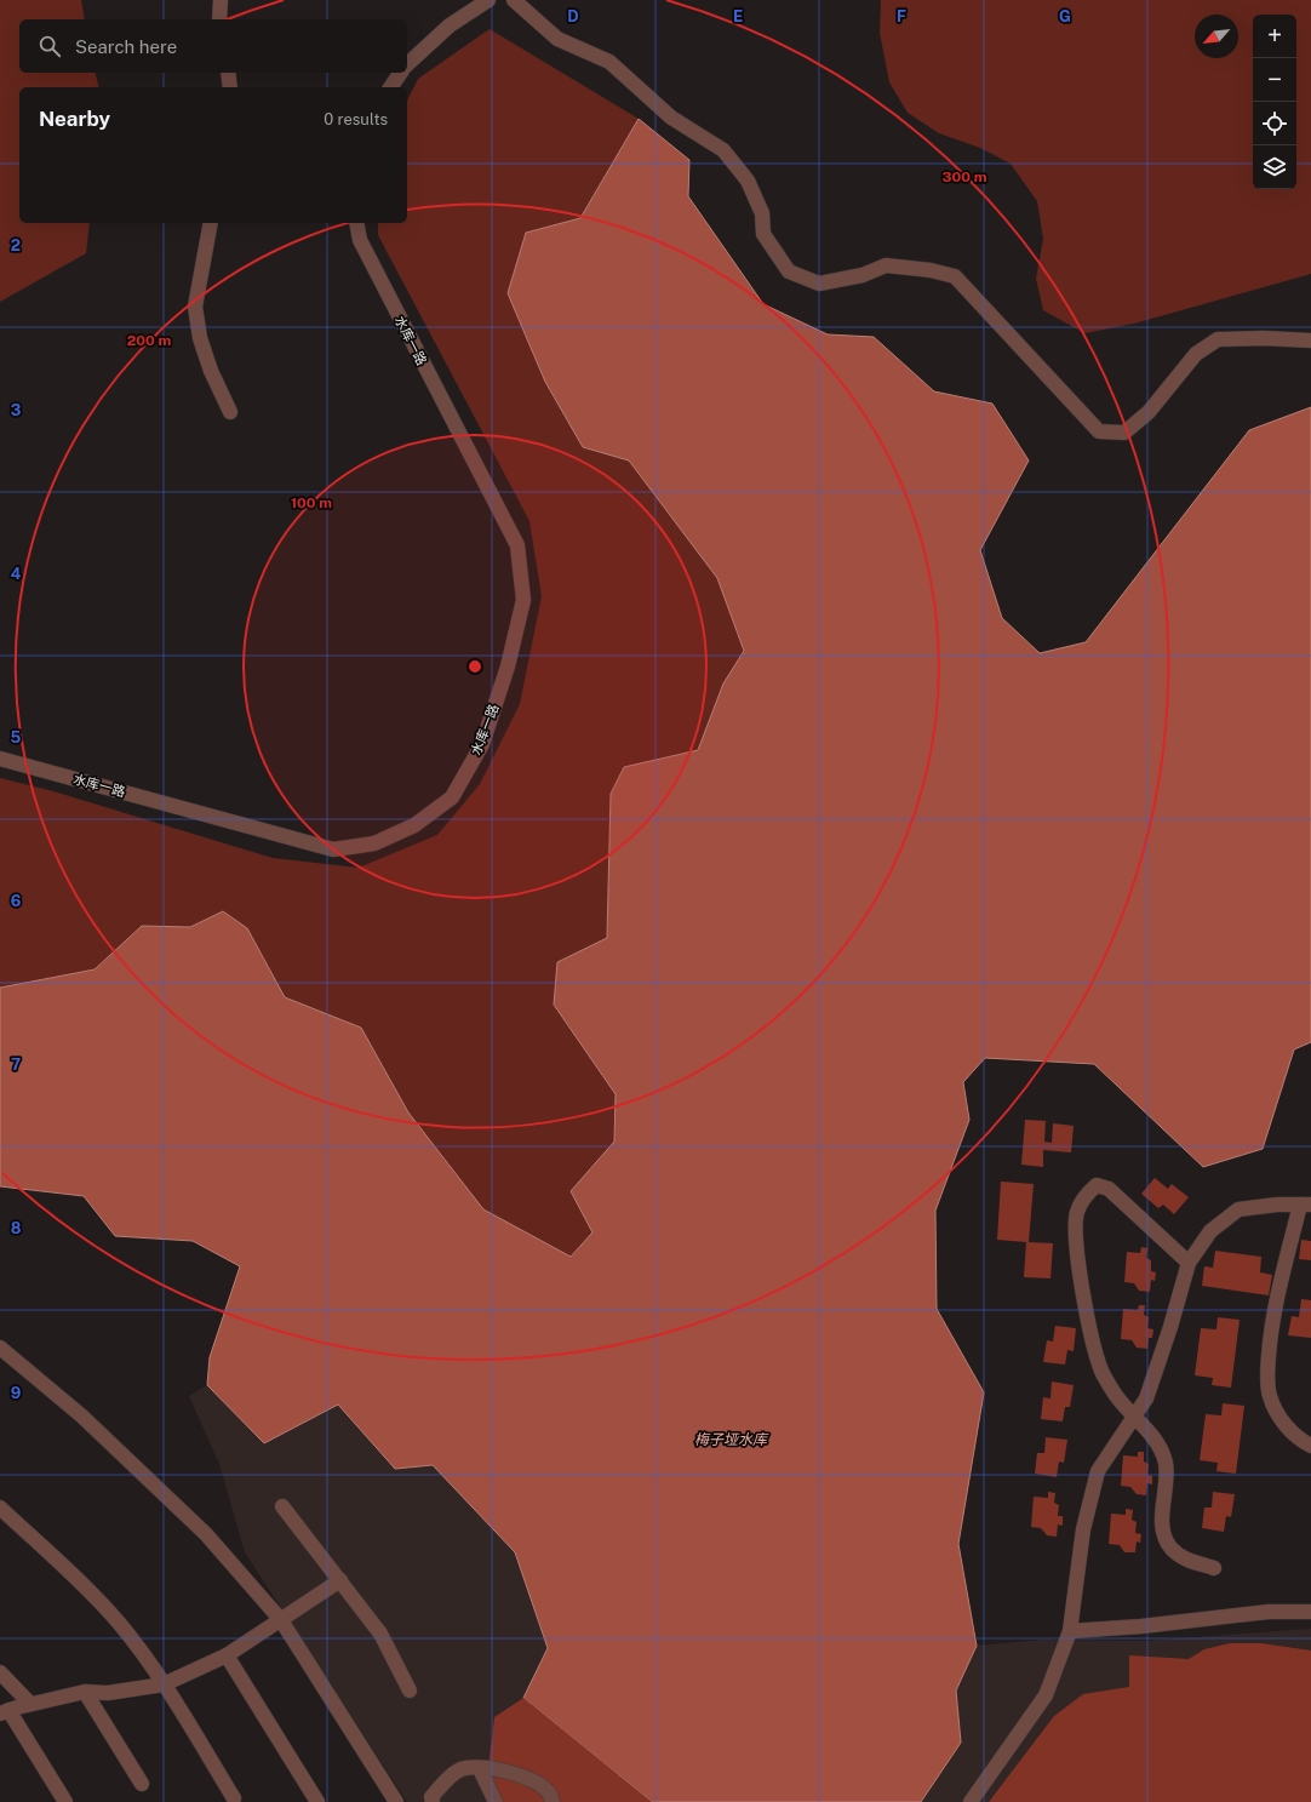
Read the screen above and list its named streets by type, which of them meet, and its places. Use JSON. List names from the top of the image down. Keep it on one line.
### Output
{"streets":{"street":["水库一路"]},"water":["梅子垭水库"],"north":"bottom left","page":{"map_buttons":["+","−"],"search":"Search here","heading":["Nearby","0 results"]},"grid":{"columns":["D","E","F","G"],"rows":["2","3","4","5","6","7","8","9"]},"rings":["300 m","200 m","100 m"]}
